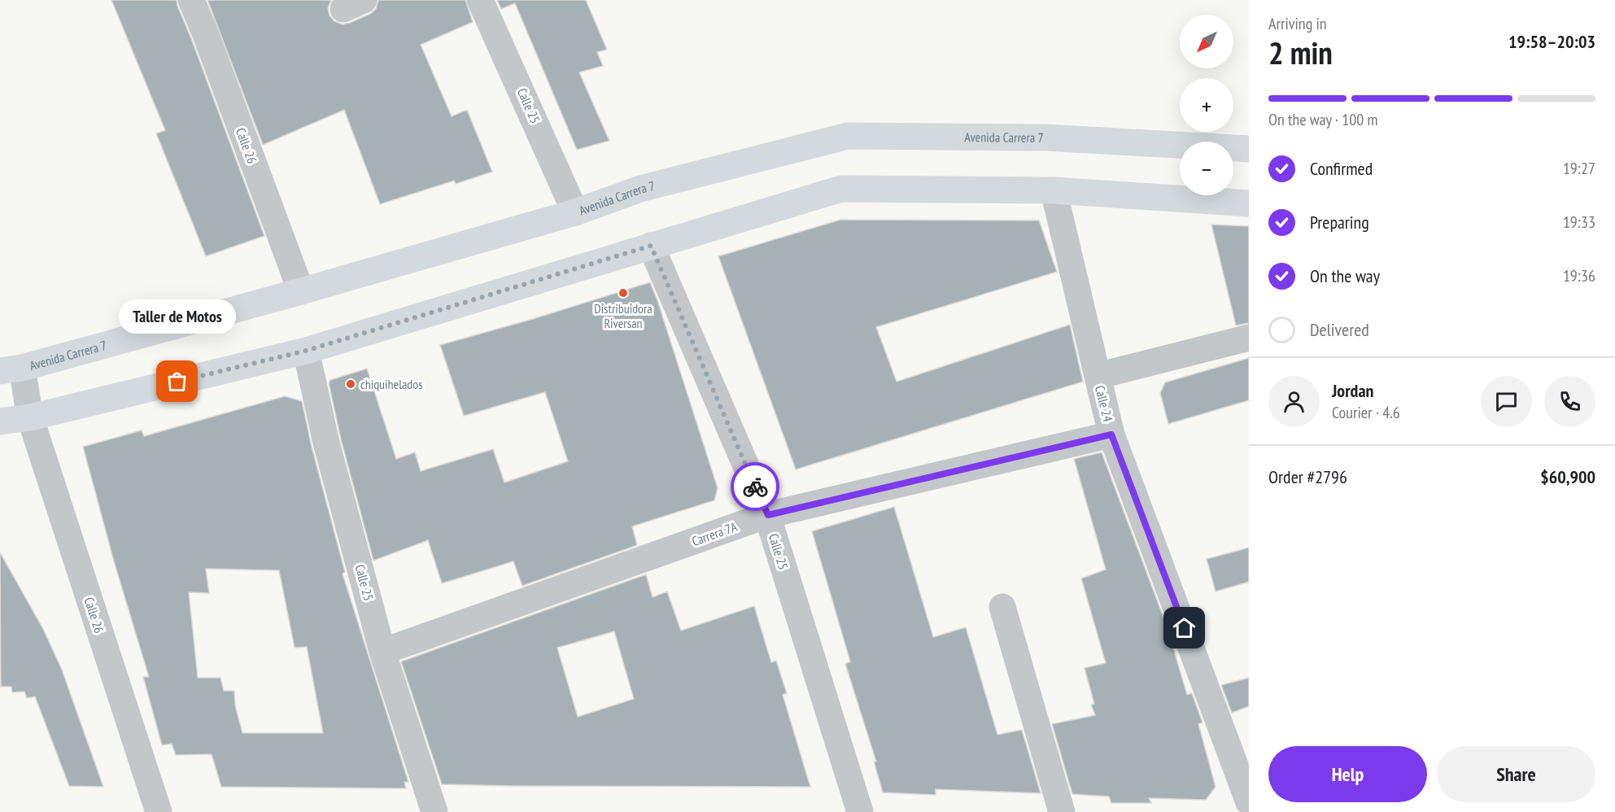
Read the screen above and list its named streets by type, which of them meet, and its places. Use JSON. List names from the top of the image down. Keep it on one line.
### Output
{"streets":{"main road":["Avenida Carrera 7"],"street":["Calle 25","Calle 26","Calle 24","Carrera 7A"]},"crossings":[["Calle 25","Avenida Carrera 7"],["Calle 25","Carrera 7A"],["Avenida Carrera 7","Calle 26"],["Calle 24","Carrera 7A"]],"places":["Distribuidora Riversan","Taller de Motos","chiquihelados"],"north":"bottom left","page":{"heading":["2 min","Arriving in","19:58–20:03"],"panel":["Jordan","Courier · 4.6","Order #2796","$60,900"],"map_buttons":["+","−"],"bar":"On the way · 100 m","list":[["Confirmed","19:27"],["Preparing","19:33"],["On the way","19:36"],"Delivered"],"bubble":"Taller de Motos","buttons":["Help","Share"]}}
